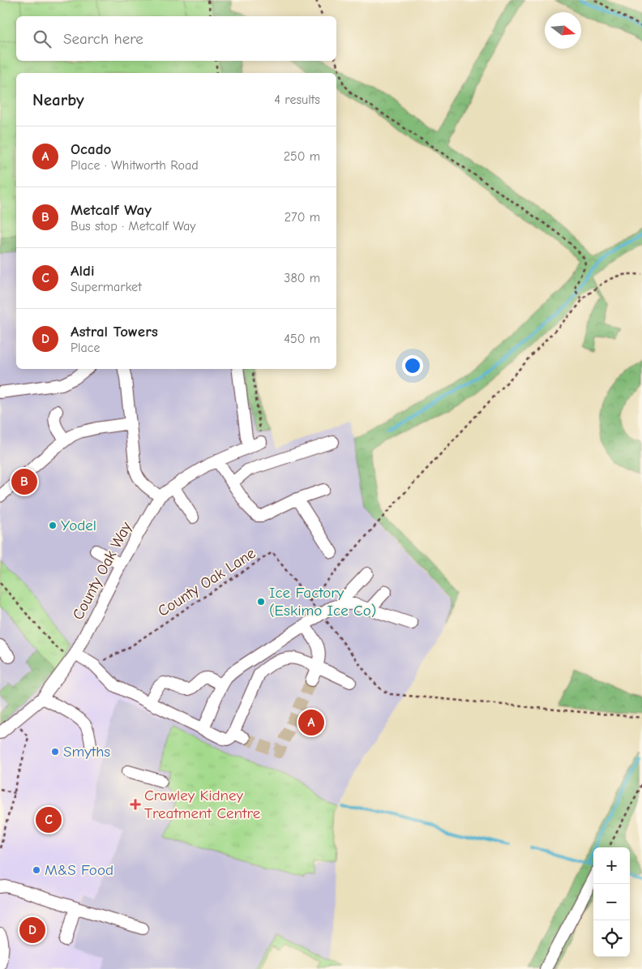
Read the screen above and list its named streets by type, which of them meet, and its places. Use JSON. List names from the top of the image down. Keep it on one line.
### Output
{"streets":{"street":["County Oak Way"],"path":["County Oak Lane"]},"places":{"other":["Yodel","Ice Factory (Eskimo Ice Co)","Smyths","M&S Food"],"health":["Crawley Kidney Treatment Centre"]},"north":"right","page":{"search":"Search here","heading":["Nearby","4 results"],"list":[{"mark":"A","name":"Ocado","note":"Place · Whitworth Road","value":"250 m"},{"mark":"B","name":"Metcalf Way","note":"Bus stop · Metcalf Way","value":"270 m"},{"mark":"C","name":"Aldi","note":"Supermarket","value":"380 m"},{"mark":"D","name":"Astral Towers","note":"Place","value":"450 m"}],"pins":["B","A","C","D"],"map_buttons":["+","−"]}}
